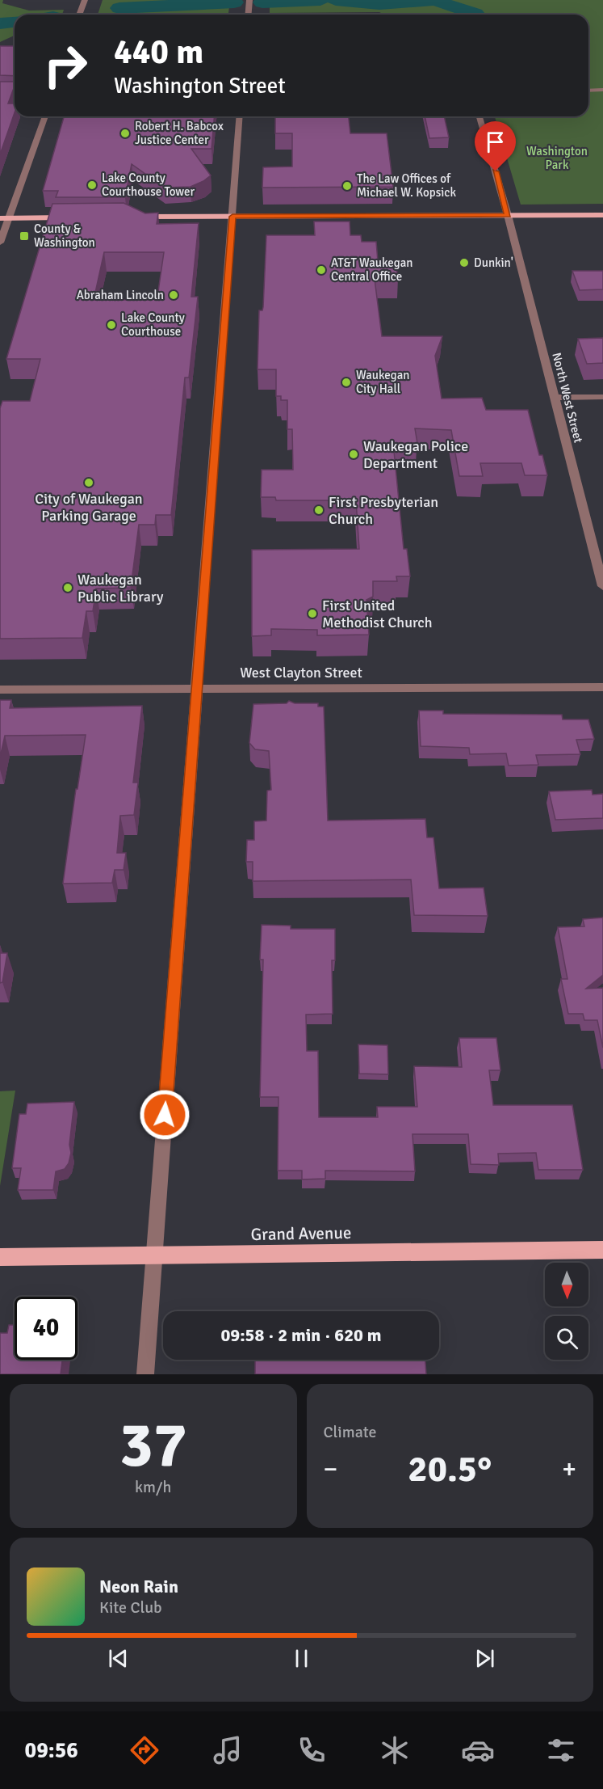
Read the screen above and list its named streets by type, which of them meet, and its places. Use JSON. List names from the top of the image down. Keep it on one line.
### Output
{"streets":{"main road":["Grand Avenue"],"street":["North West Street","West Clayton Street"]},"parks":["Washington Park"],"places":{"other":["Robert H. Babcox Justice Center","Lake County Courthouse Tower","The Law Offices of Michael W. Kopsick","Dunkin'","AT&T Waukegan Central Office","Abraham Lincoln","Lake County Courthouse","Waukegan City Hall","Waukegan Police Department","City of Waukegan Parking Garage","First Presbyterian Church","Waukegan Public Library","First United Methodist Church"],"transit":["County & Washington"]},"north":"bottom","page":{"turn":["440 m","Washington Street"],"limit":"40","trip":"09:58 · 2 min · 620 m","tile":[["37","km/h"],"Climate"],"heat":["−","20.5°","+"],"song":["Neon Rain","Kite Club"],"tabs":"09:56"}}
